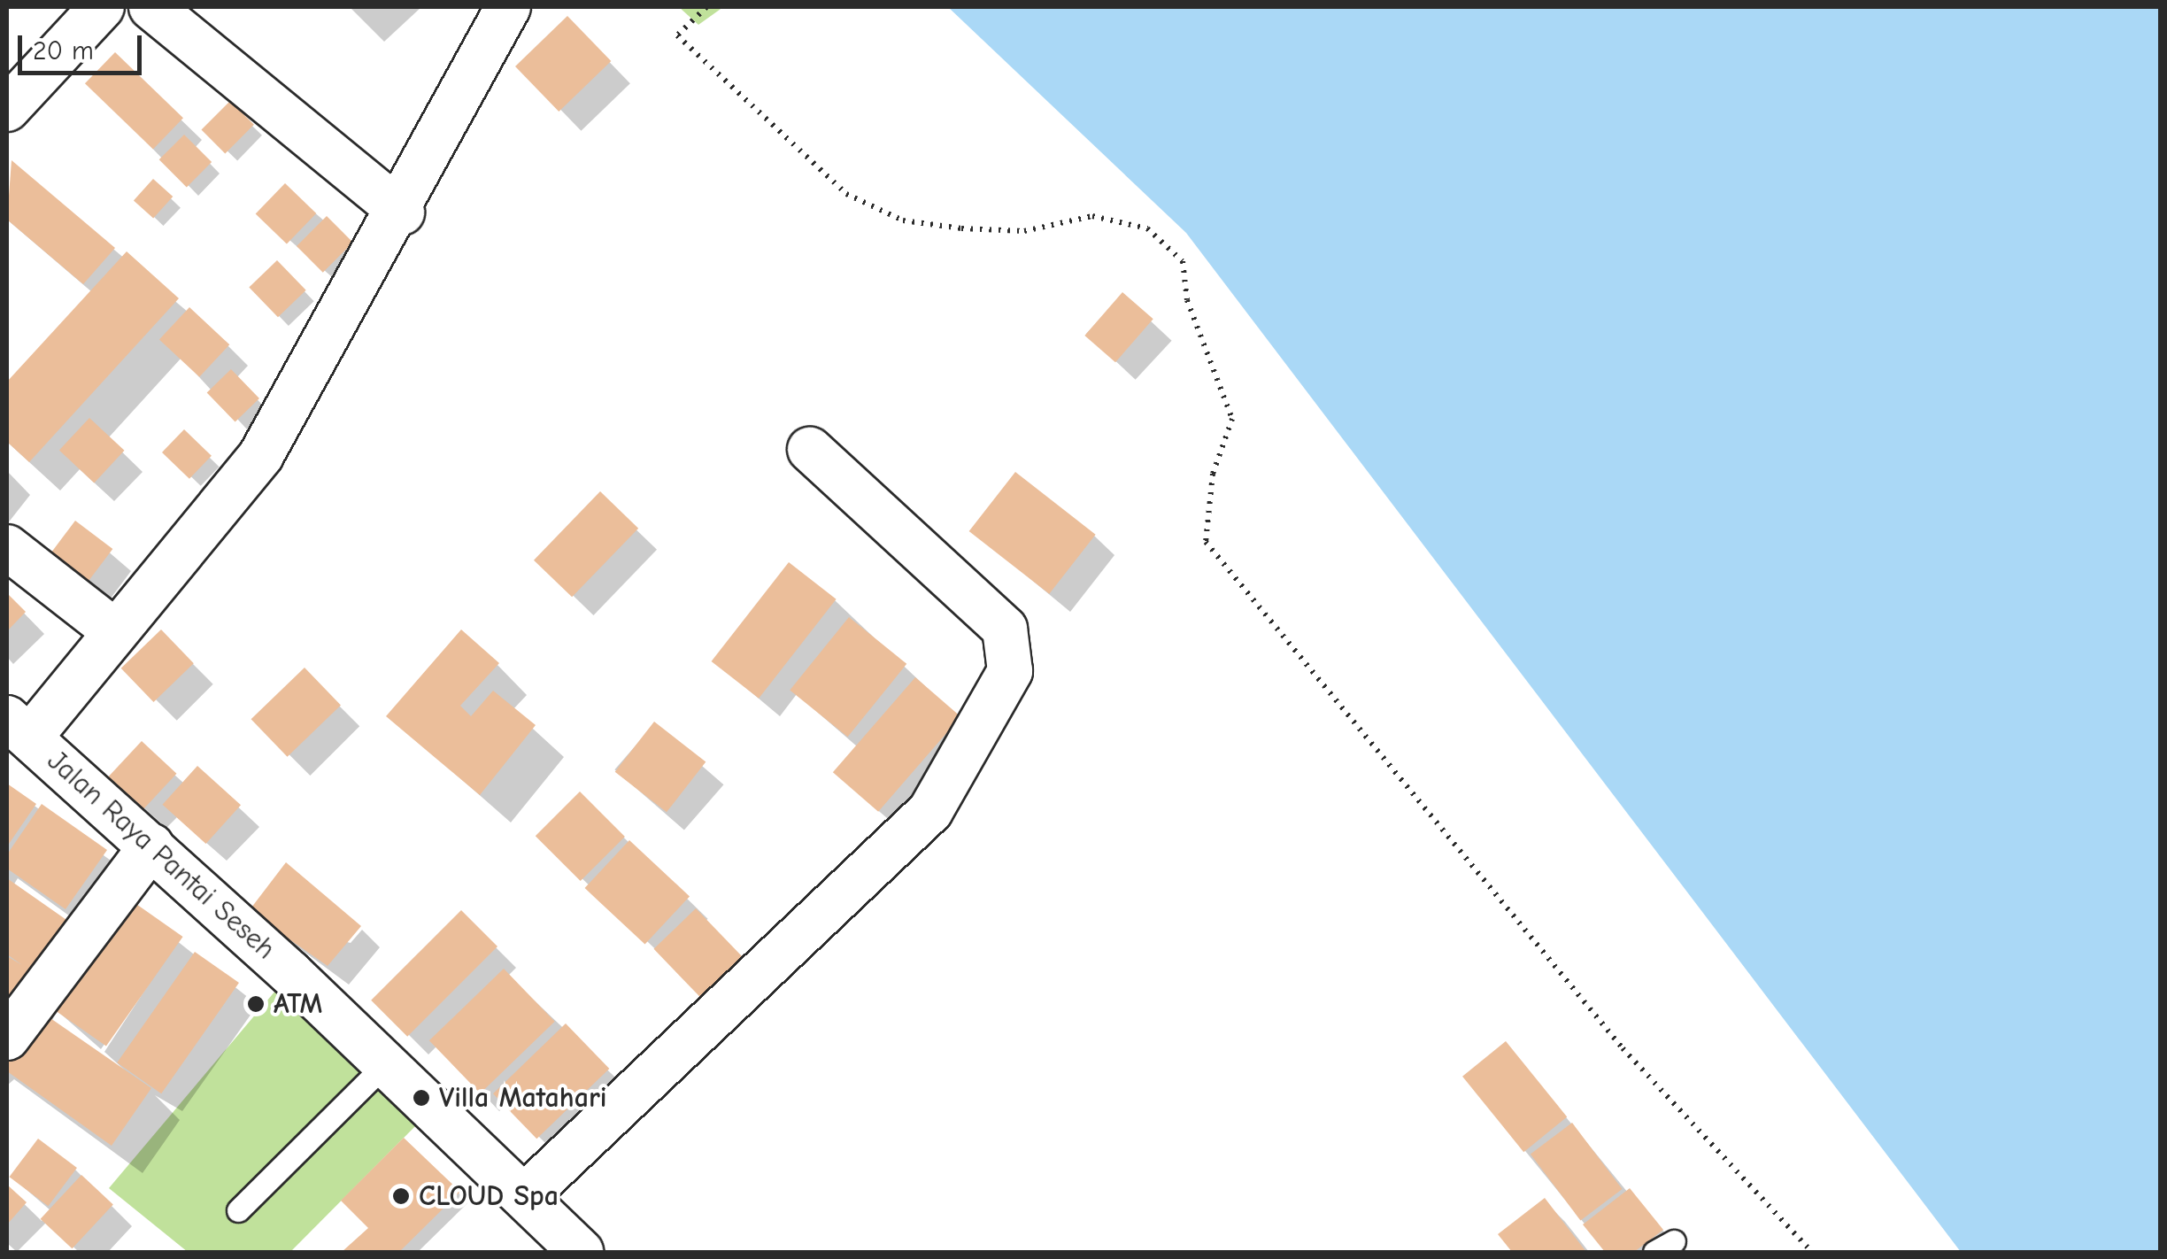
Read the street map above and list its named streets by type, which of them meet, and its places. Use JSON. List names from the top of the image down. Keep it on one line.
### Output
{"streets":{"street":["Jalan Raya Pantai Seseh"]},"places":["ATM","Villa Matahari","CLOUD Spa"],"scale_bar":"20 m"}
